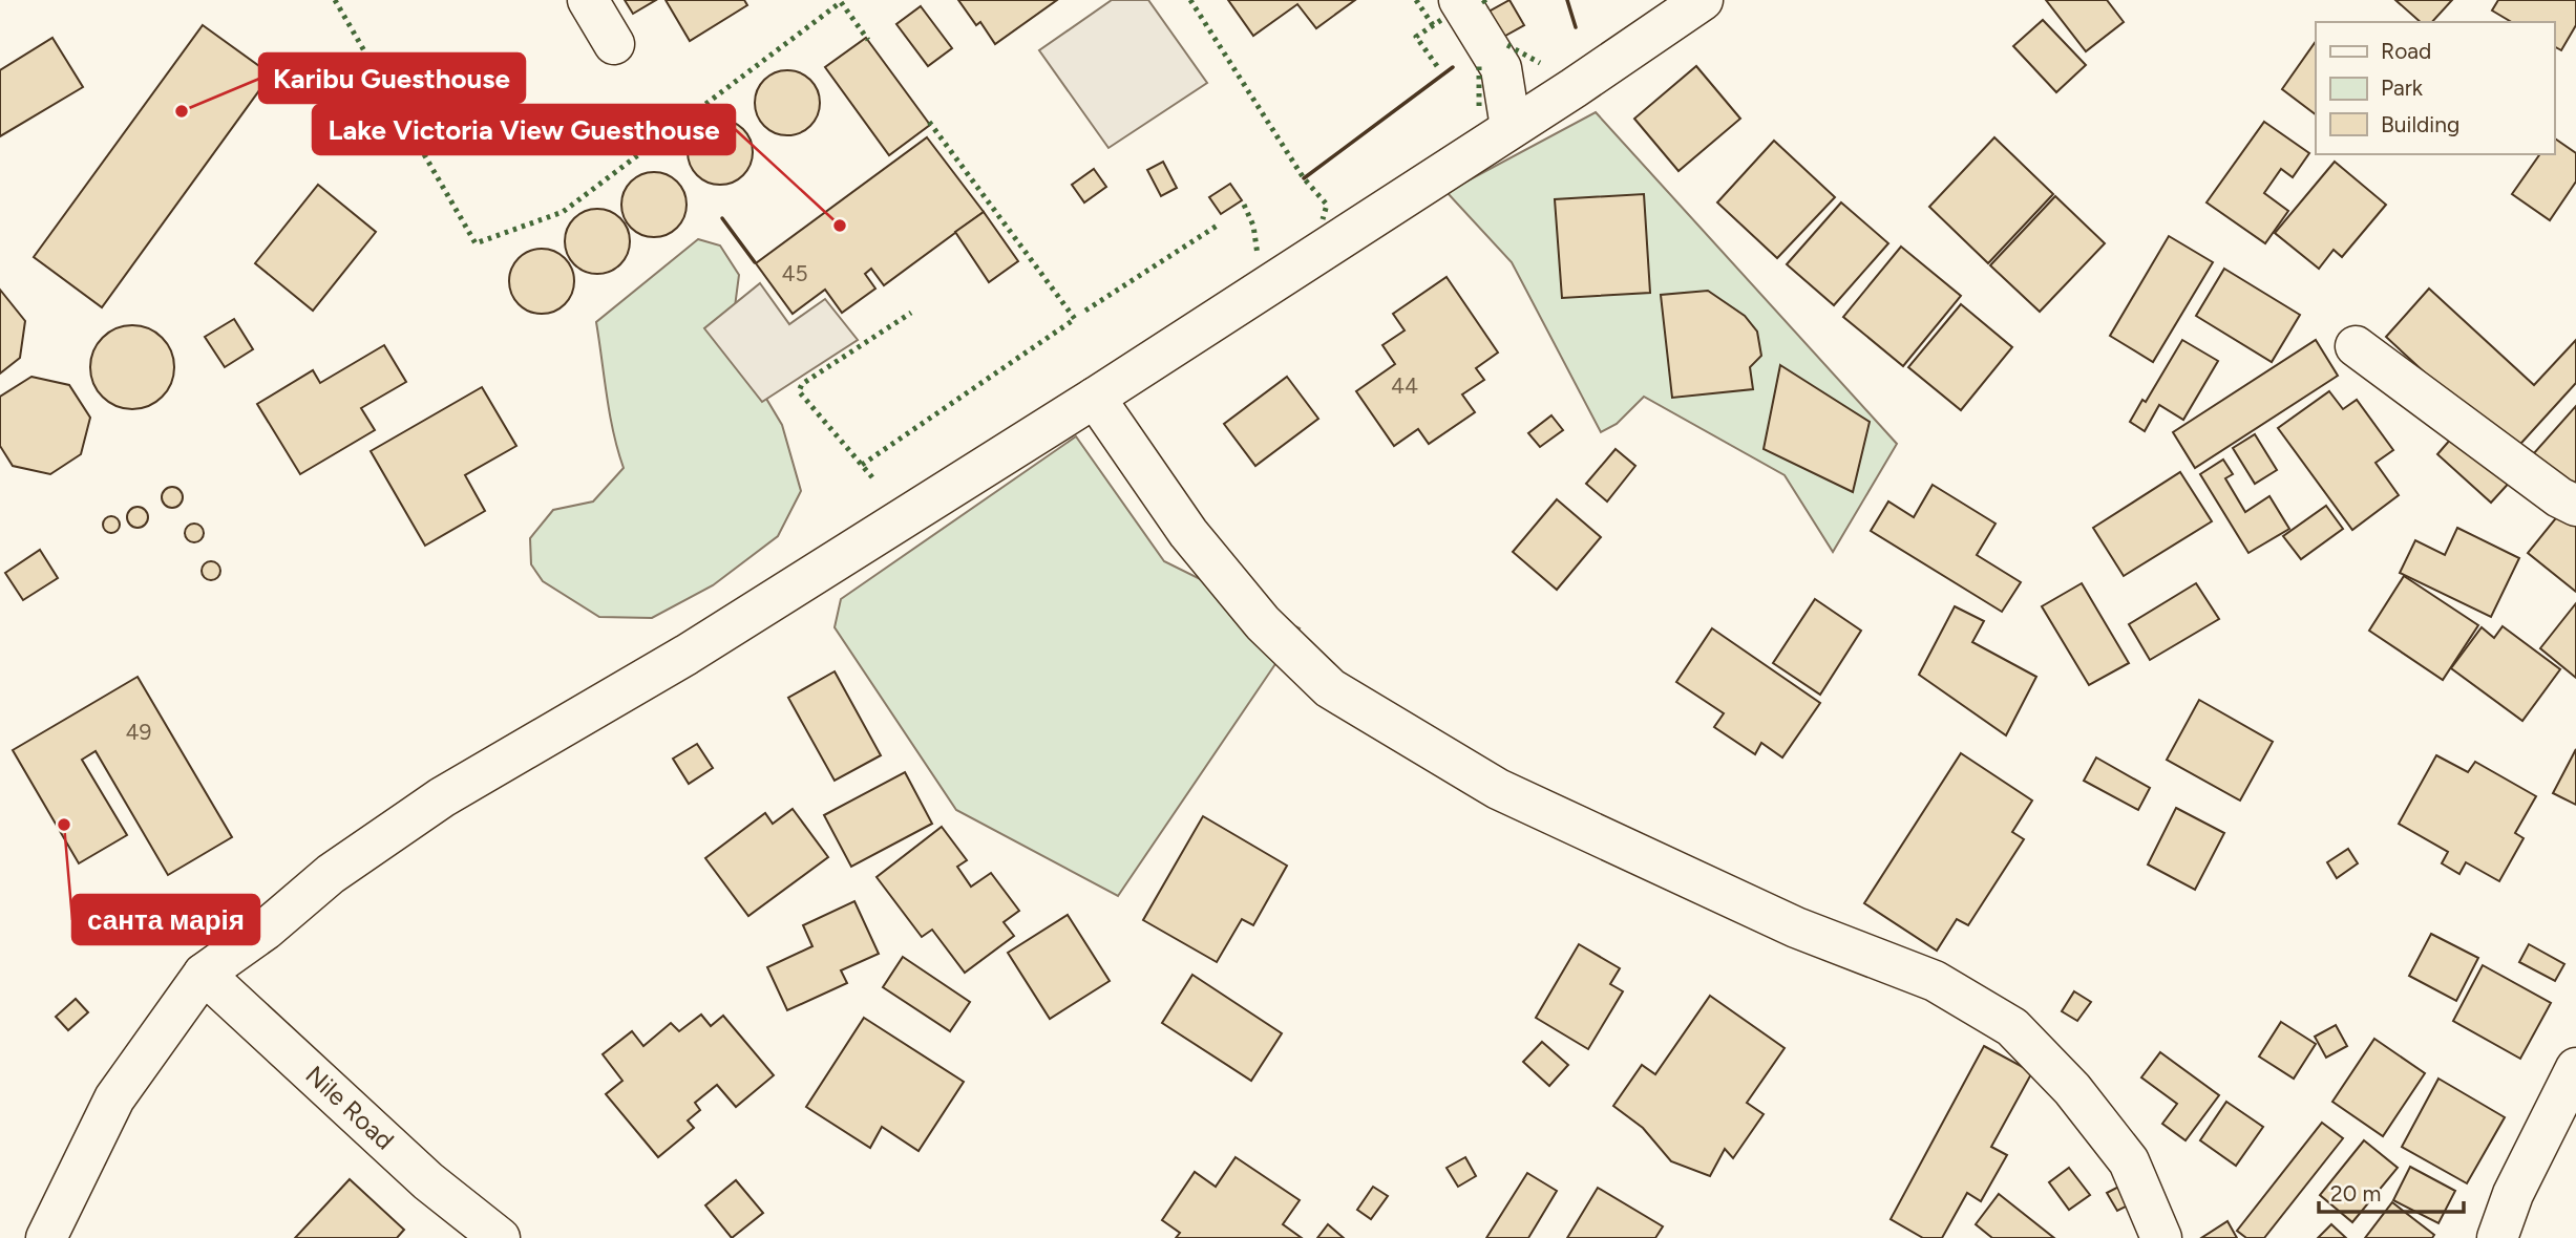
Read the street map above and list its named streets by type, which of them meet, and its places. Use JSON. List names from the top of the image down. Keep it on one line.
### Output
{"streets":{"street":["Nile Road"]},"places":["Karibu Guesthouse","Lake Victoria View Guesthouse","санта марія"],"house_numbers":["45","44","49"],"legend":["Road","Park","Building"],"scale_bar":"20 m"}
